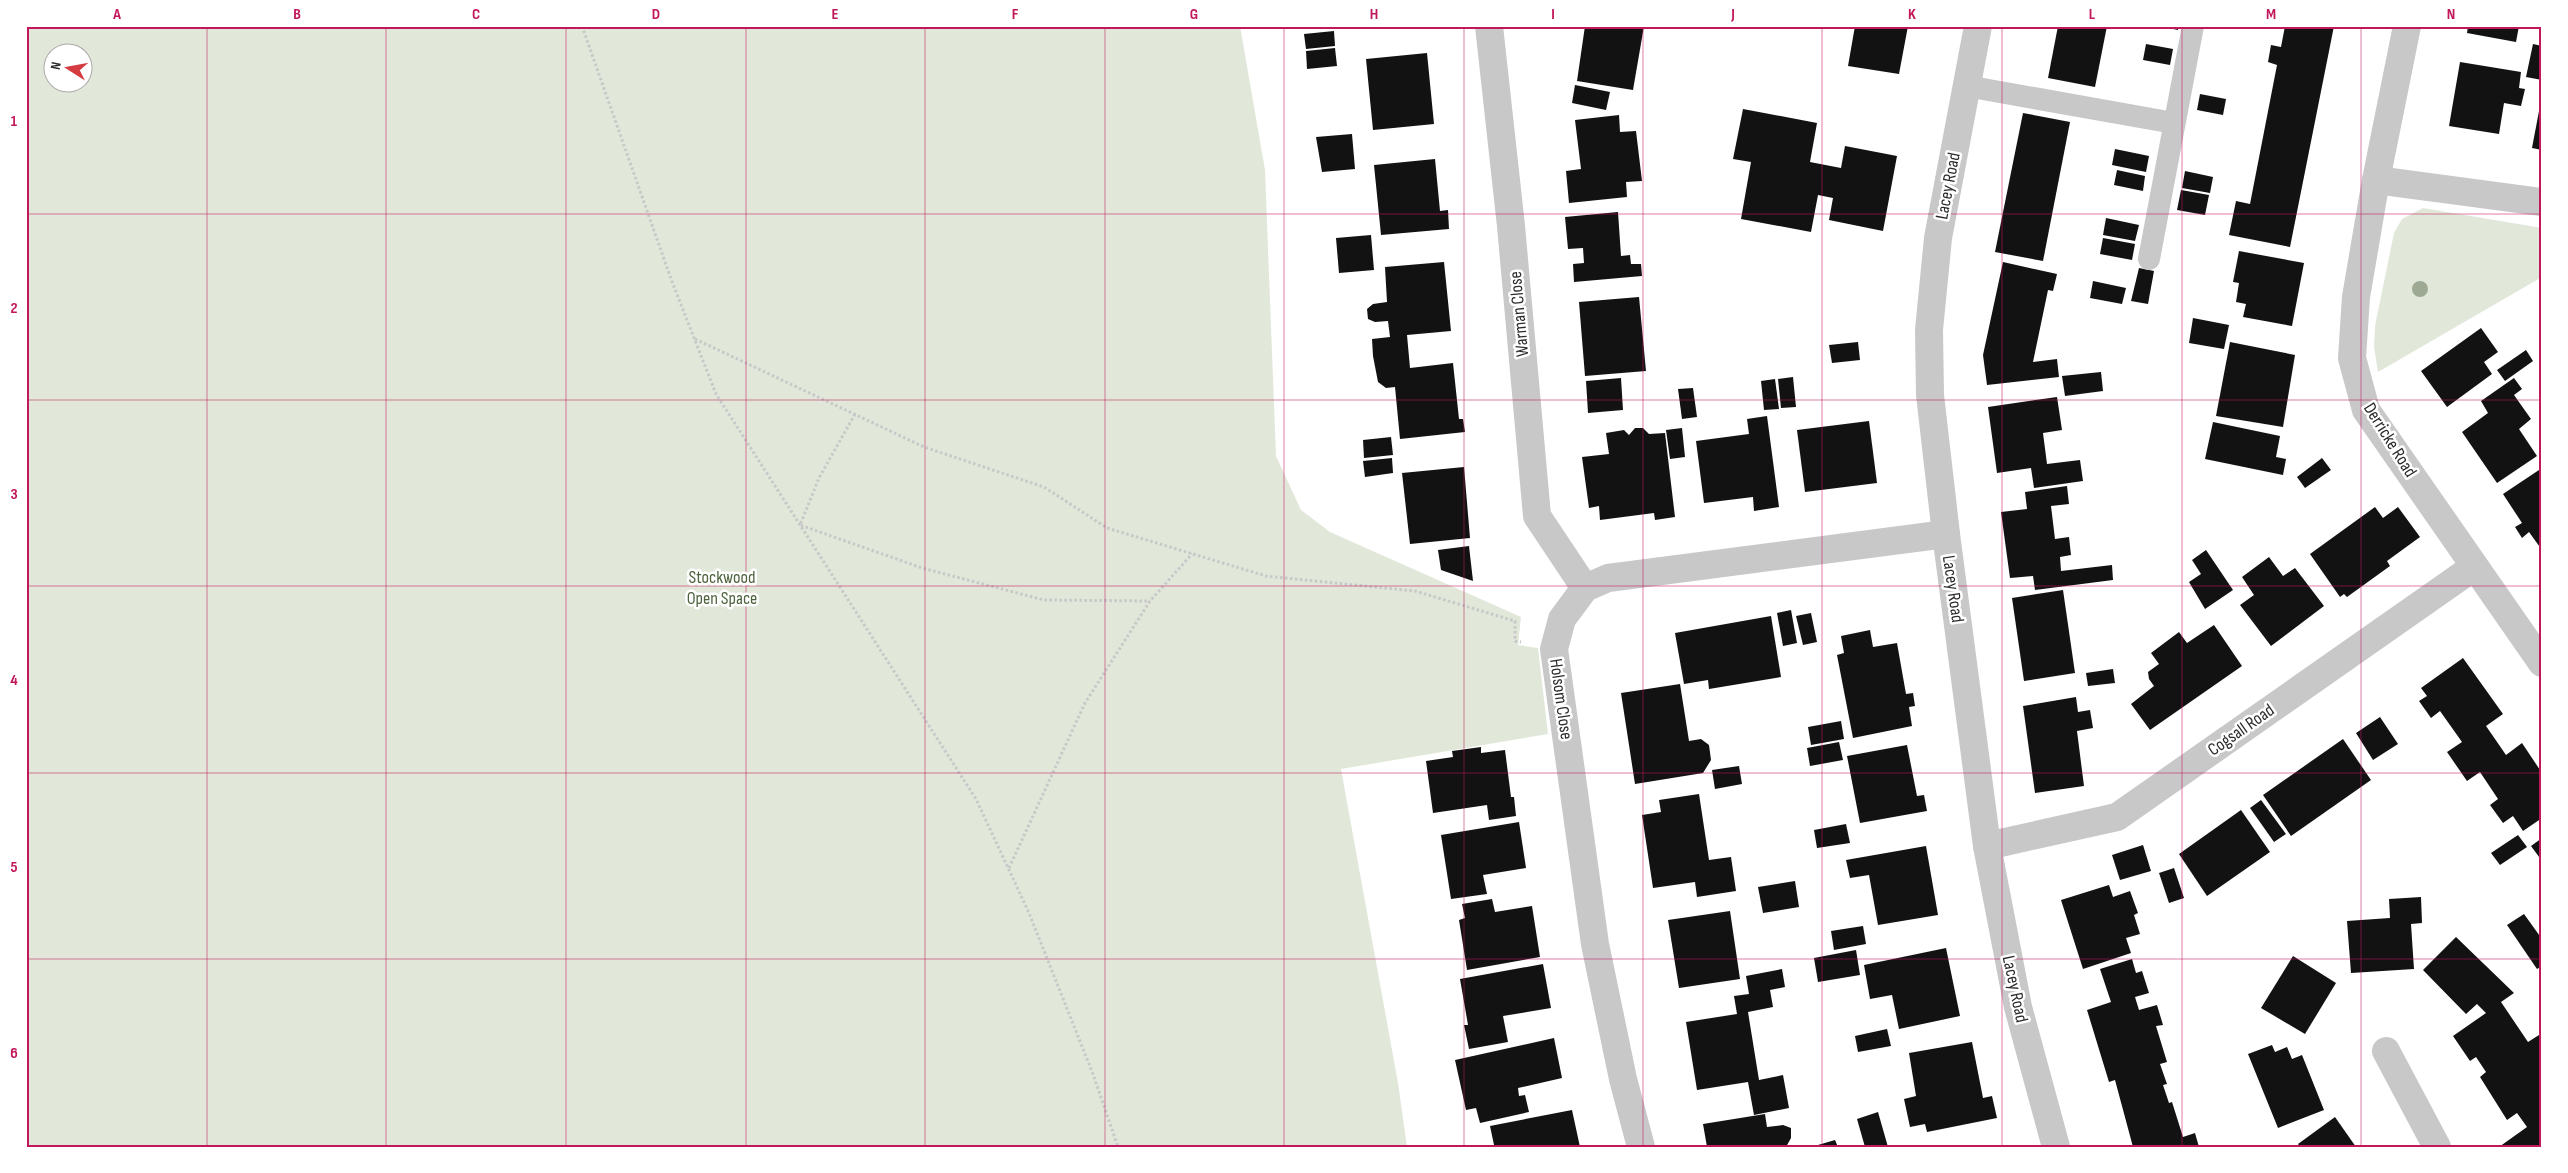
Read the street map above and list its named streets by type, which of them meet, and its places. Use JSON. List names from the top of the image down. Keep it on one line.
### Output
{"streets":{"street":["Lacey Road","Warman Close","Derricke Road","Holsom Close","Cogsall Road"]},"crossings":[["Lacey Road","Holsom Close"],["Lacey Road","Cogsall Road"],["Warman Close","Holsom Close"],["Derricke Road","Cogsall Road"]],"parks":["Stockwood Open Space"],"north":"left","grid":{"columns":["A","B","C","D","E","F","G","H","I","J","K","L","M","N"],"rows":["1","2","3","4","5","6"]}}
